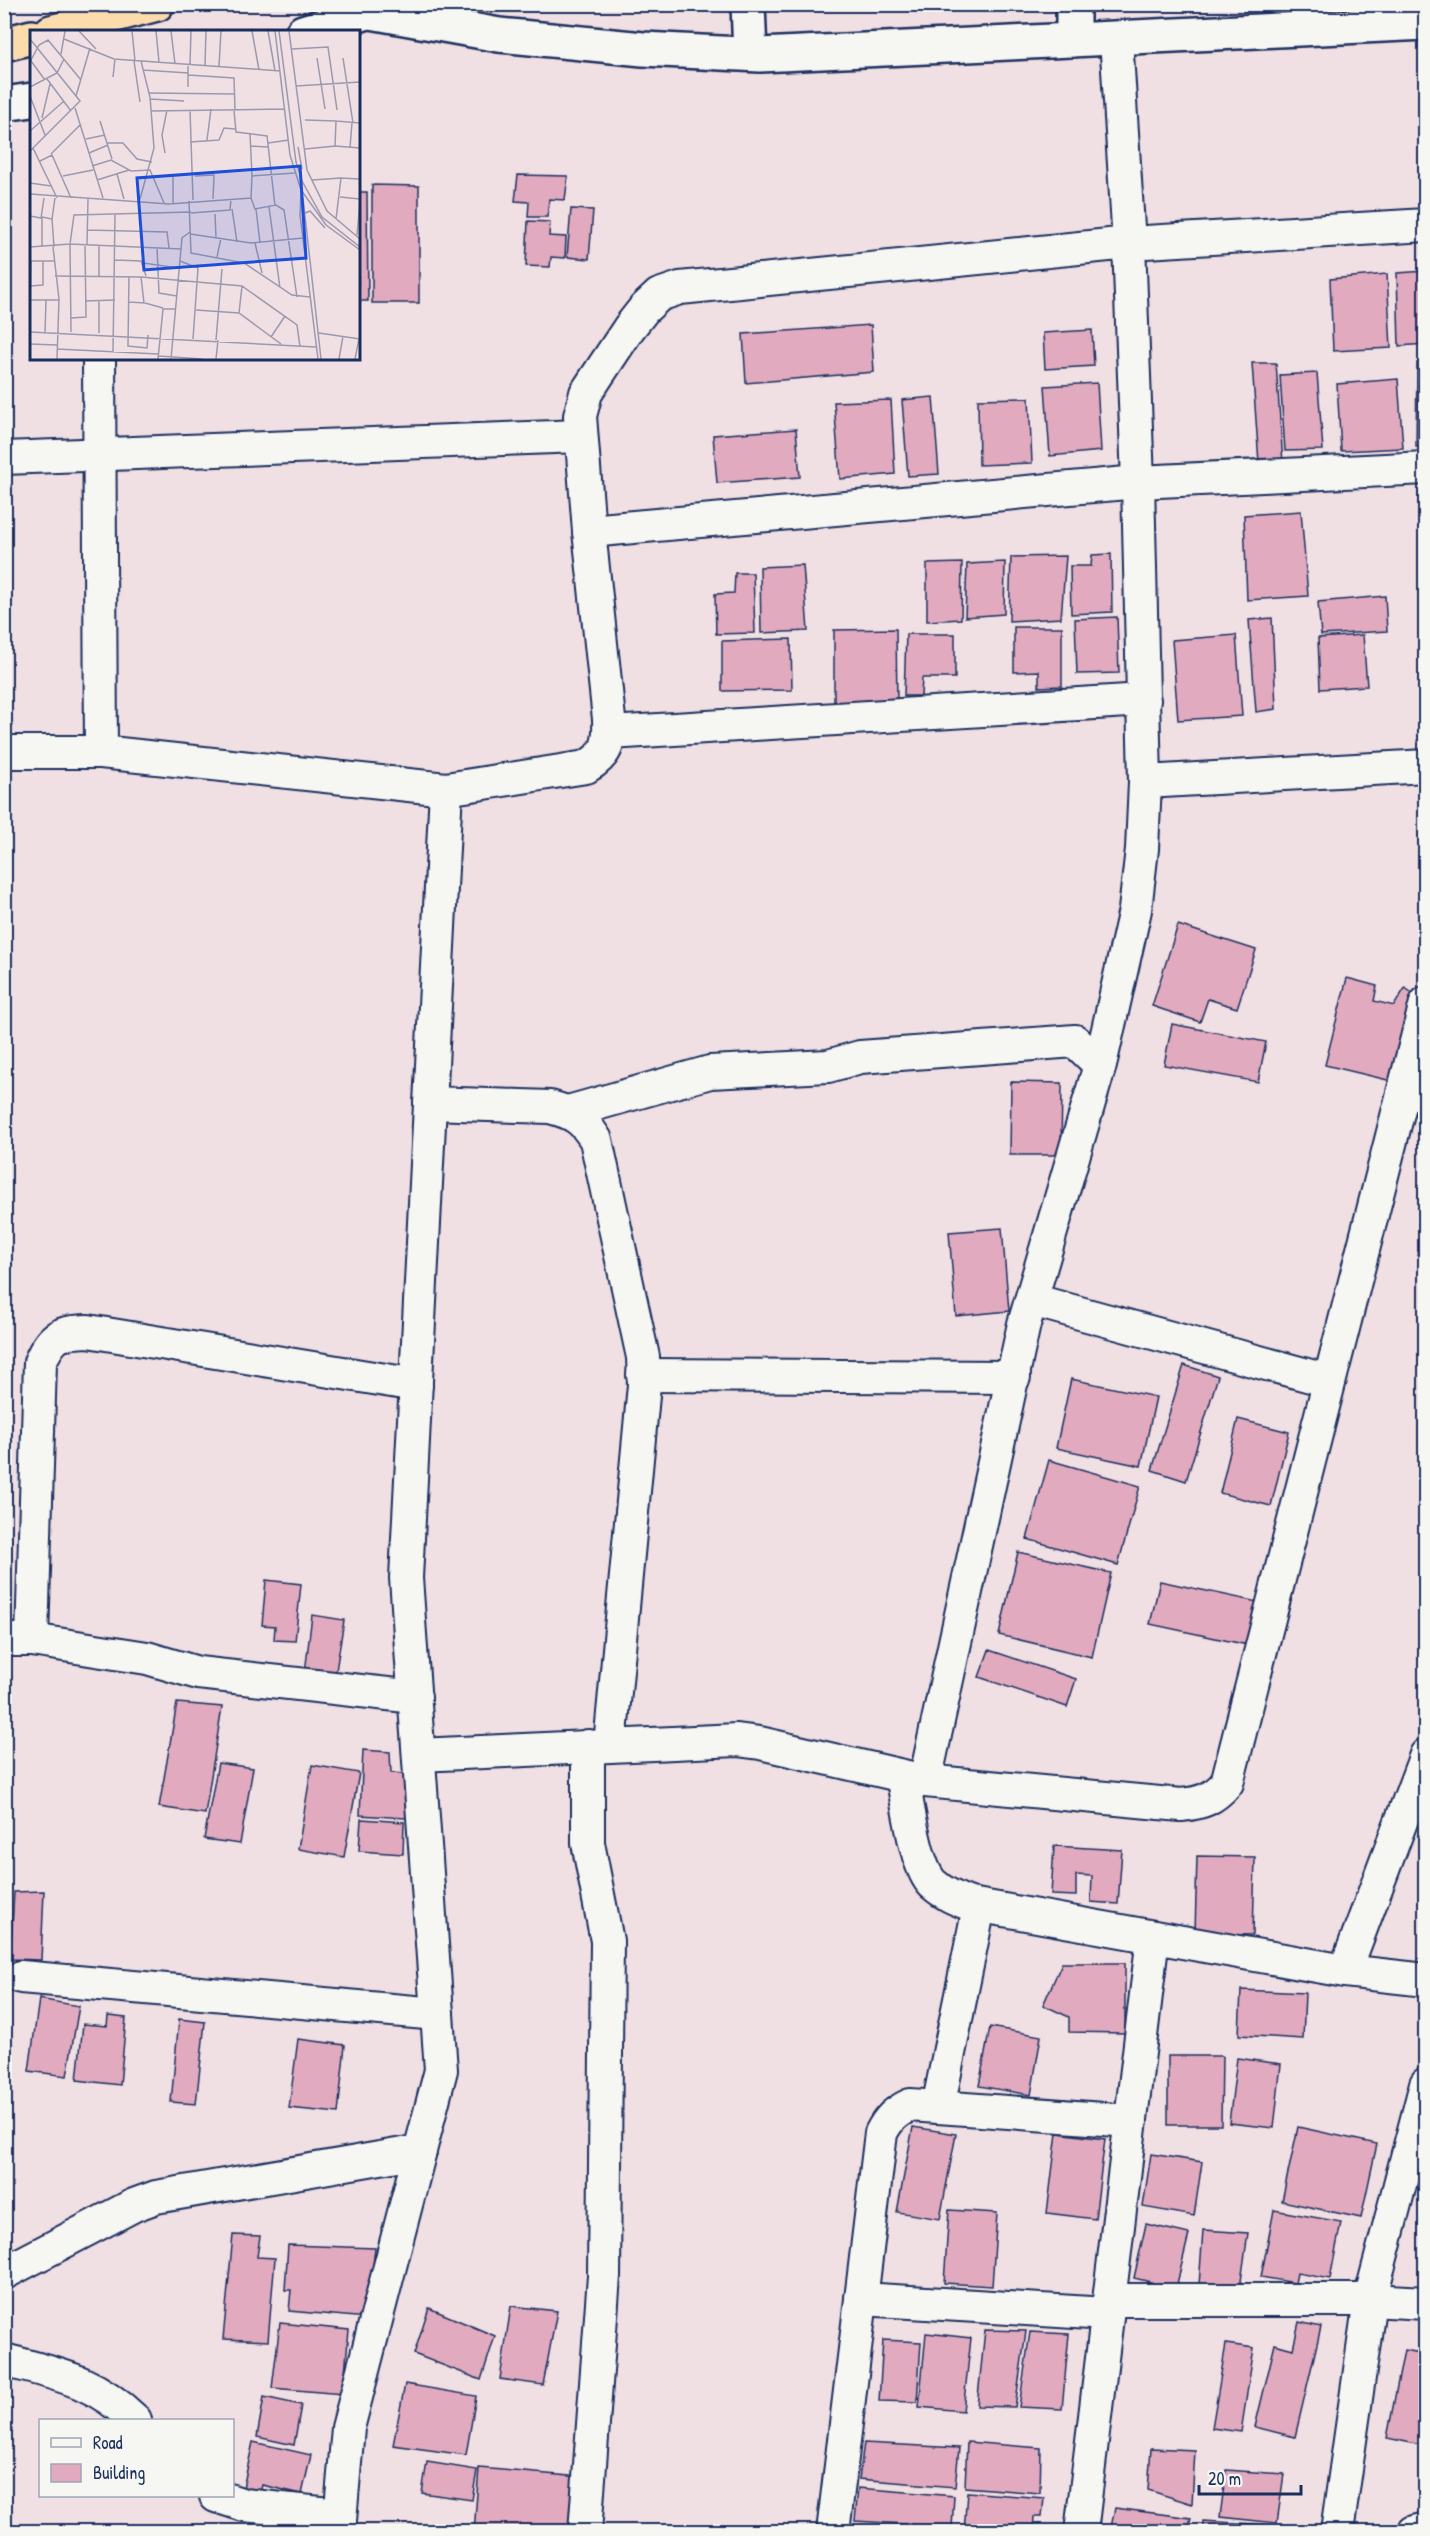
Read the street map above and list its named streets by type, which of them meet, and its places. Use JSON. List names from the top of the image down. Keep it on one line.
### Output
{"legend":["Road","Building"],"scale_bar":"20 m"}
